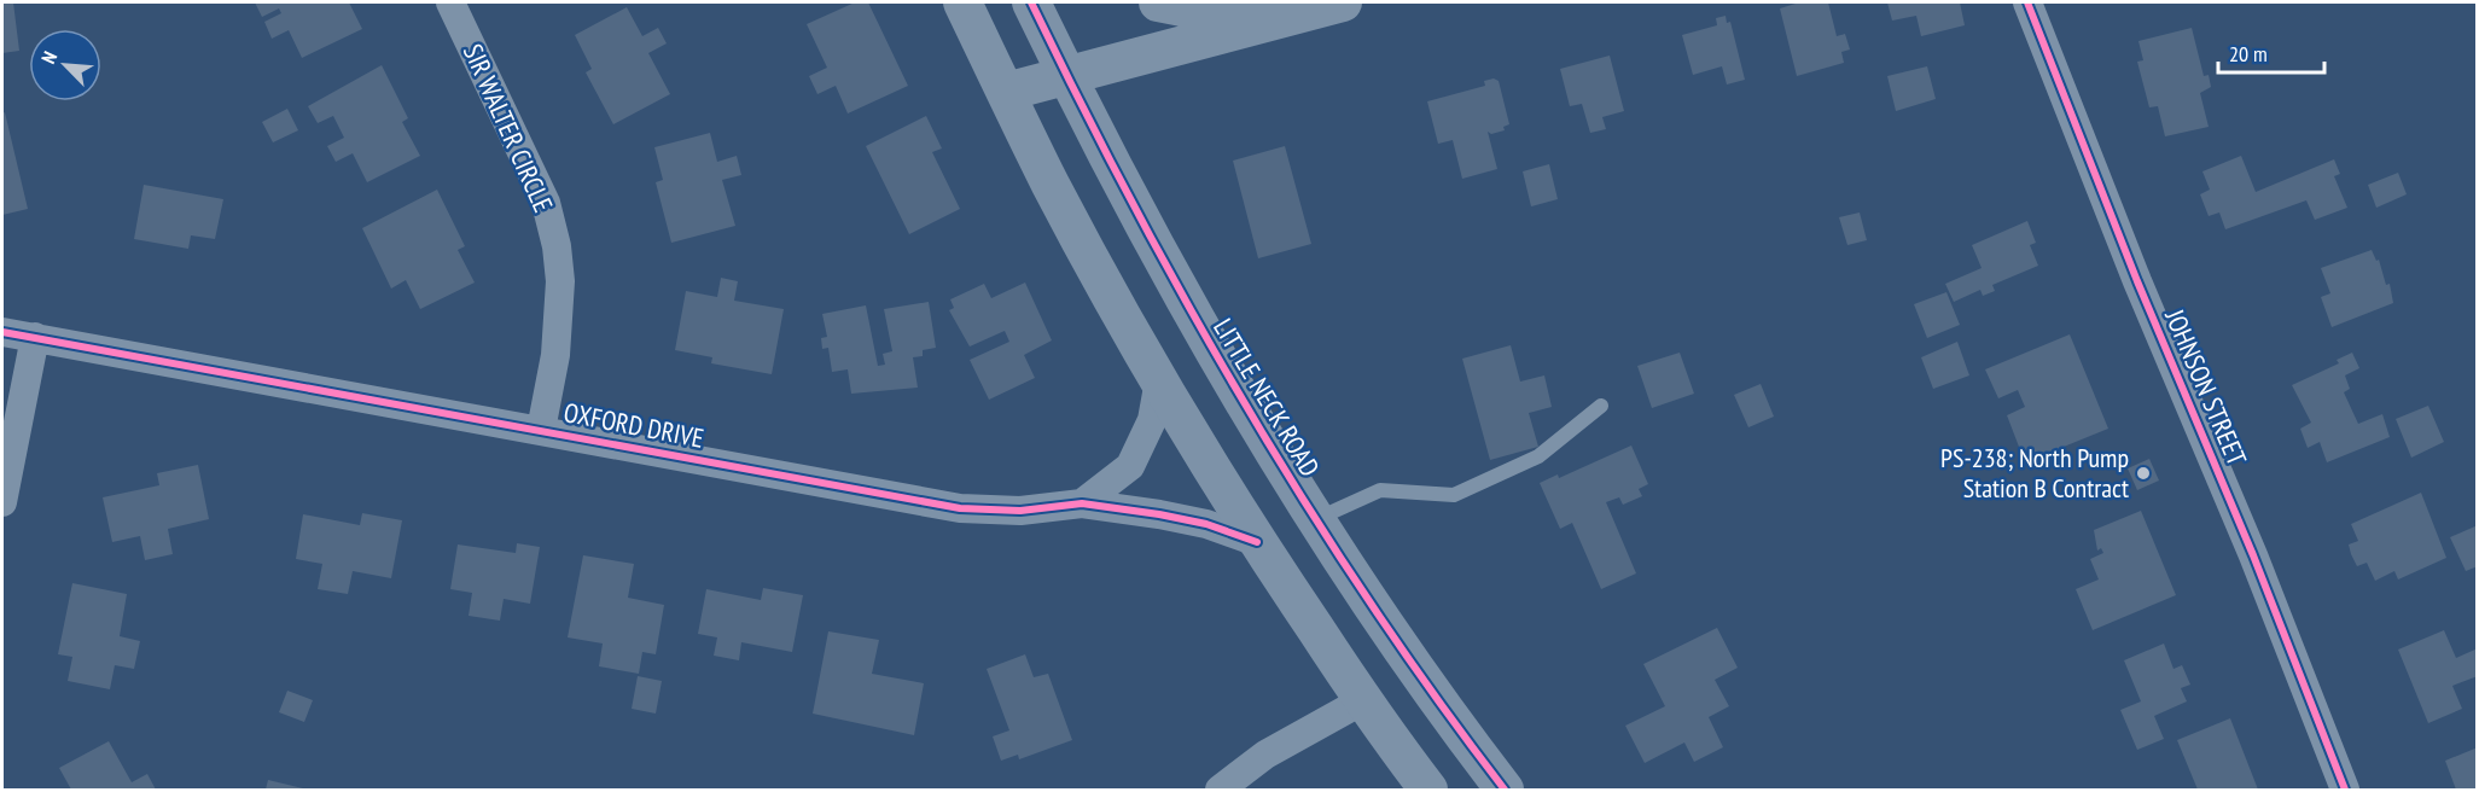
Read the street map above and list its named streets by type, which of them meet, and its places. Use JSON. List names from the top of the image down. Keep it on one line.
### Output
{"streets":{"street":["SIR WALTER CIRCLE","JOHNSON STREET","LITTLE NECK ROAD","OXFORD DRIVE"]},"crossings":[["SIR WALTER CIRCLE","OXFORD DRIVE"]],"places":["PS-238; North Pump Station B Contract"],"scale_bar":"20 m","north":"top left"}
